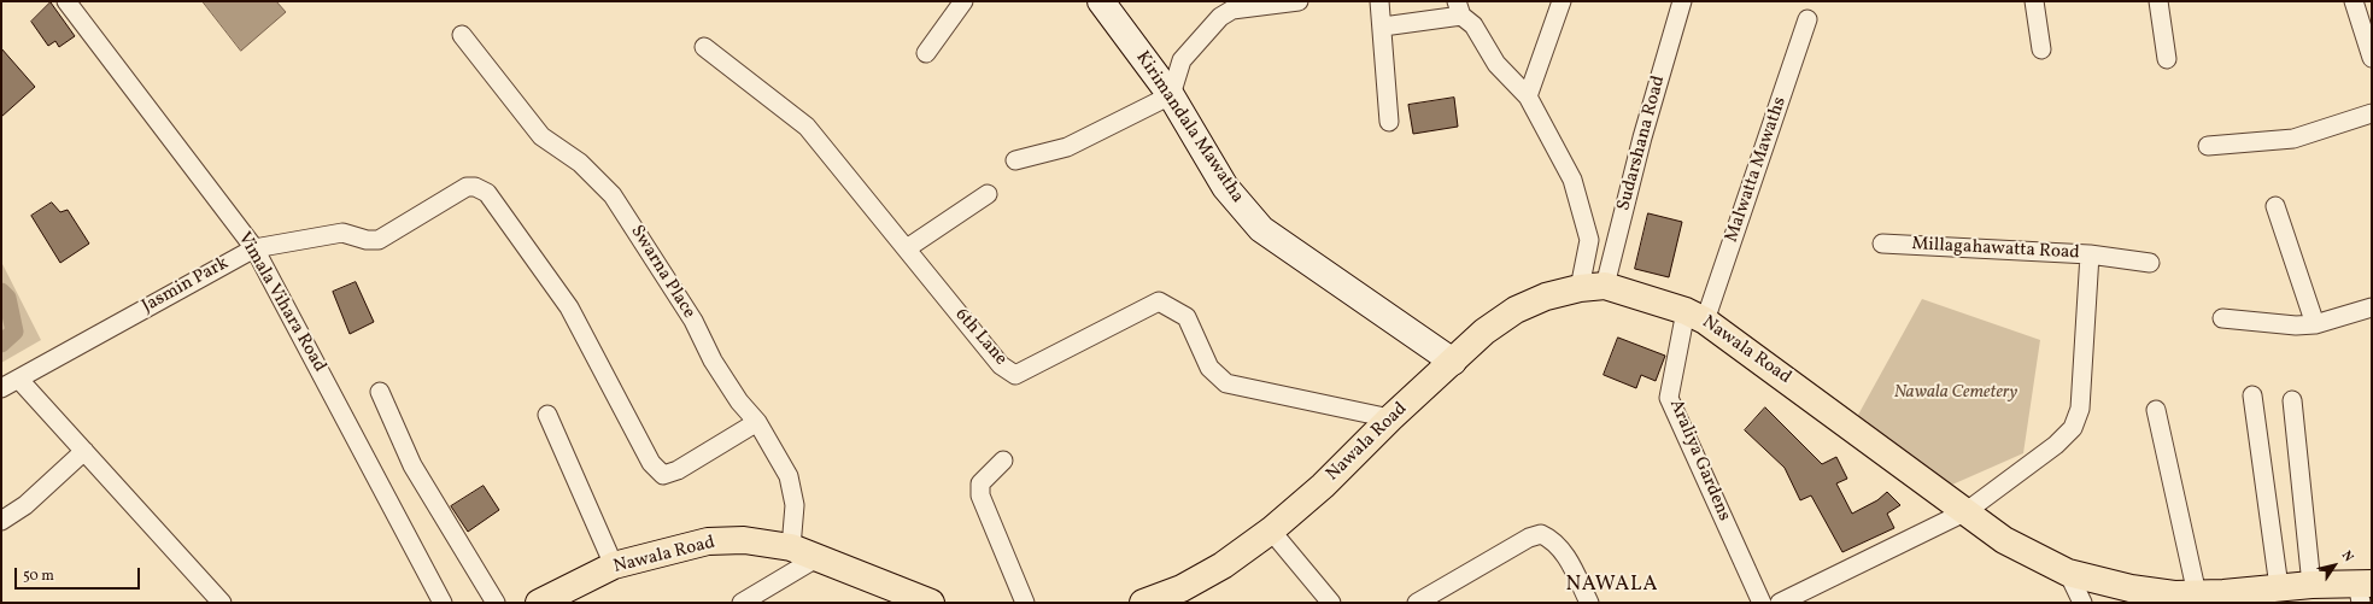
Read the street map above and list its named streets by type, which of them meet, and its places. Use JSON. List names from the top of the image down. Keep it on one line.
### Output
{"streets":{"main road":["Kirimandala Mawatha","Nawala Road"],"street":["Sudarshana Road","Malwatta Mawaths","Millagahawatta Road","Swarna Place","Jasmin Park","Vimala Vihara Road","6th Lane","Araliya Gardens"]},"crossings":[["Kirimandala Mawatha","Nawala Road"],["Sudarshana Road","Nawala Road"],["Malwatta Mawaths","Nawala Road"],["Malwatta Mawaths","Araliya Gardens"],["Millagahawatta Road","Nawala Road"],["Swarna Place","Jasmin Park"],["Swarna Place","Nawala Road"],["Jasmin Park","Vimala Vihara Road"],["6th Lane","Nawala Road"],["Nawala Road","Araliya Gardens"]],"districts":["NAWALA"],"parks":["Nawala Cemetery"],"scale_bar":"50 m","north":"top right"}
